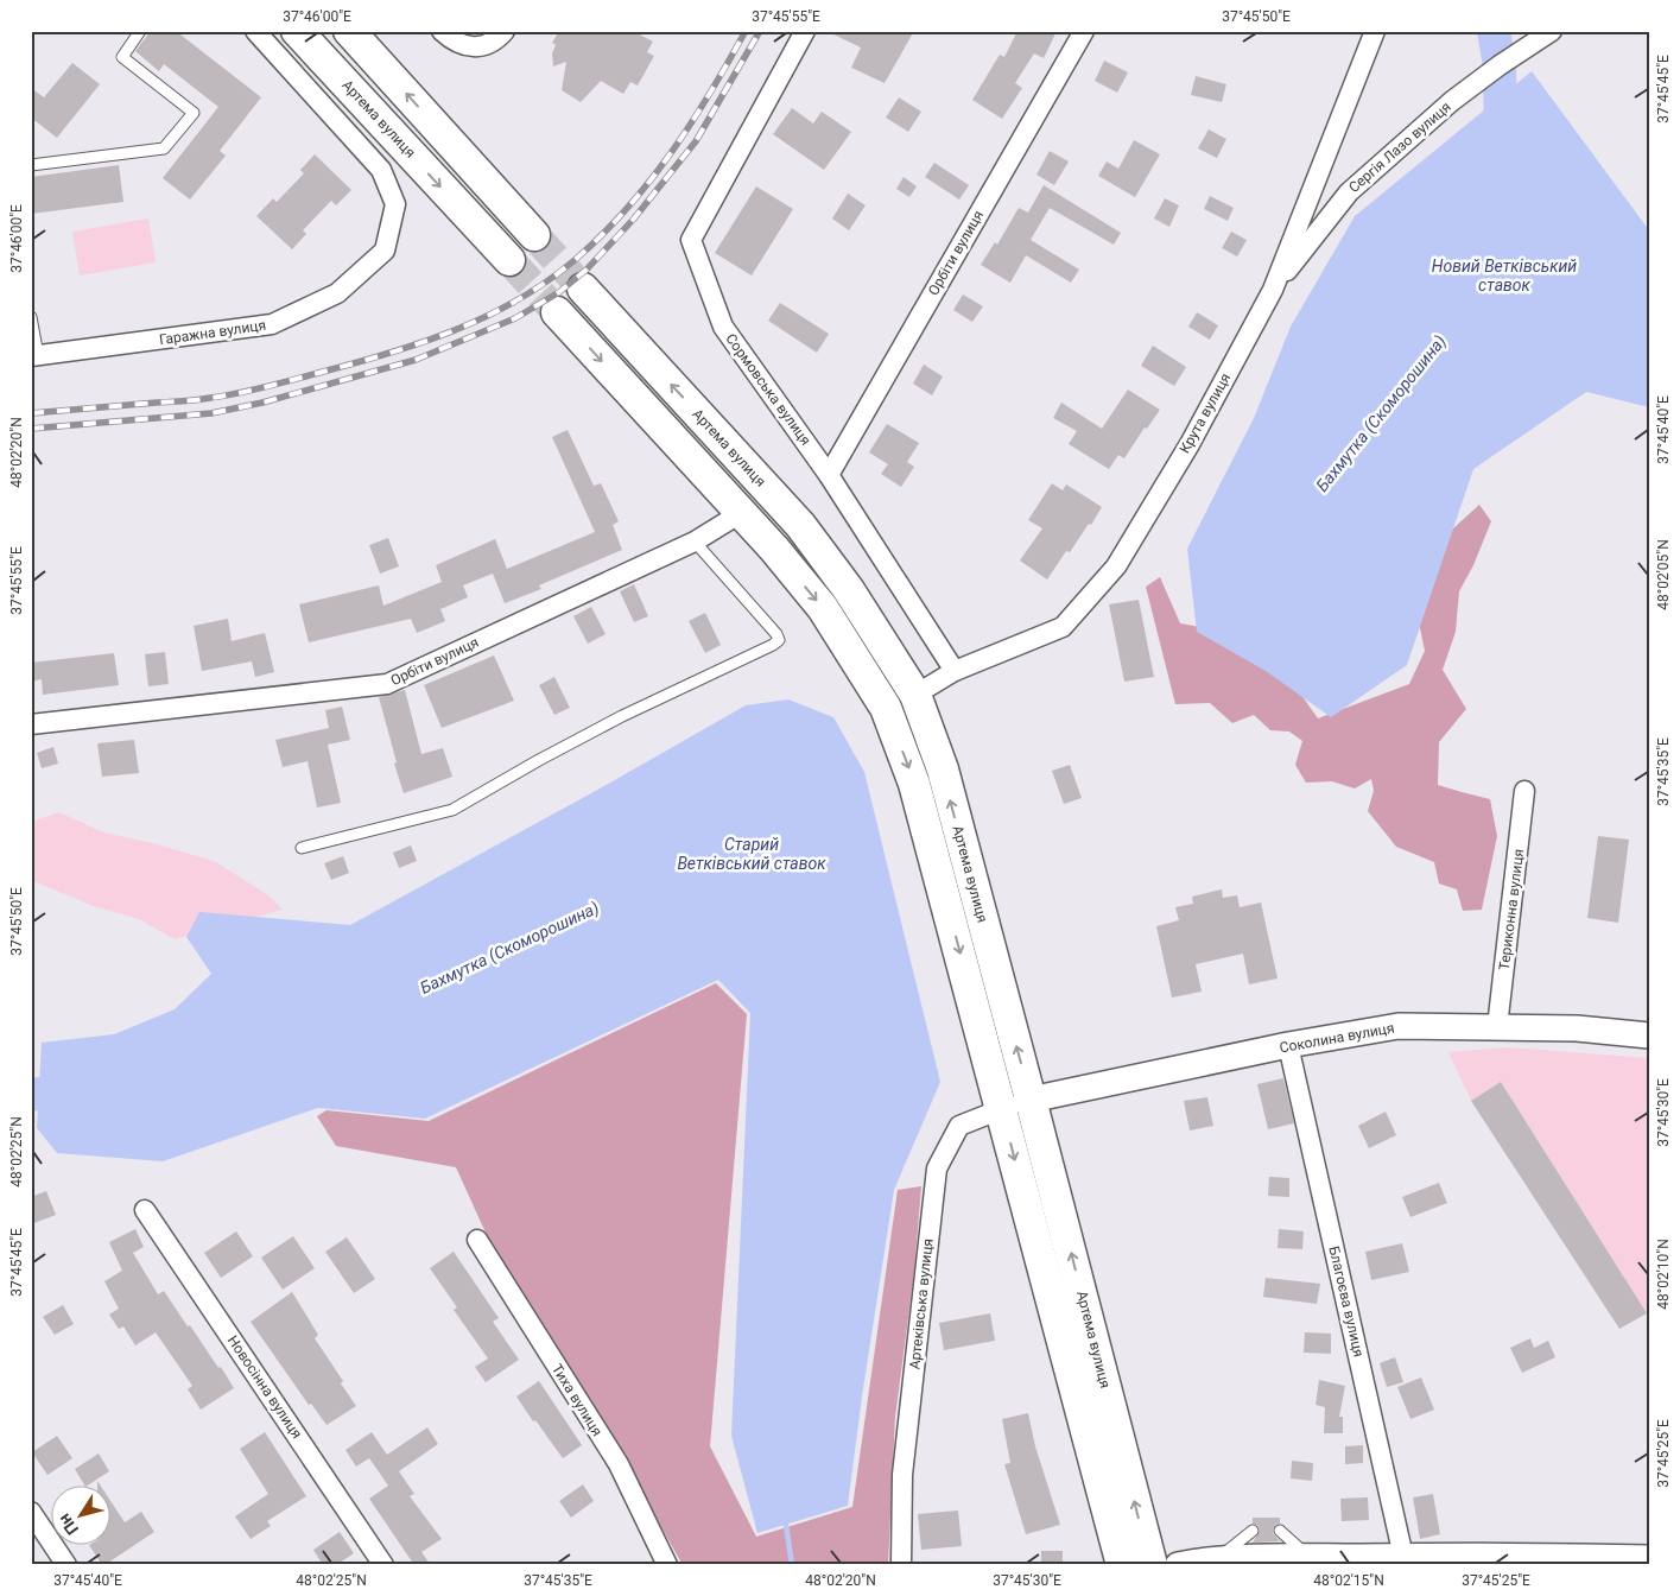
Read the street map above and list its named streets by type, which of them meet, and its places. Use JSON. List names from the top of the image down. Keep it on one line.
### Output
{"streets":{"main road":["Артема вулиця"],"street":["Сергія Лазо вулиця","Орбіти вулиця","Гаражна вулиця","Сормовська вулиця","Крута вулиця","Териконна вулиця","Соколина вулиця","Благоєва вулиця","Артеківська вулиця","Новосінна вулиця","Тиха вулиця"]},"crossings":[["Артема вулиця","Орбіти вулиця"],["Артема вулиця","Крута вулиця"],["Артема вулиця","Соколина вулиця"],["Артема вулиця","Артеківська вулиця"],["Сергія Лазо вулиця","Крута вулиця"],["Орбіти вулиця","Сормовська вулиця"],["Сормовська вулиця","Крута вулиця"],["Териконна вулиця","Соколина вулиця"],["Соколина вулиця","Благоєва вулиця"],["Соколина вулиця","Артеківська вулиця"]],"water":["Новий Ветківський ставок","Бахмутка (Скоморошина)","Старий Ветківський ставок"],"north":"bottom left","coordinates":["37°46'00\"E","37°45'55\"E","37°45'50\"E","37°45'45\"E","37°45'40\"E","48°02'20\"N","48°02'05\"N","37°45'35\"E","37°45'30\"E","48°02'25\"N","48°02'10\"N","37°45'25\"E","48°02'15\"N"]}
